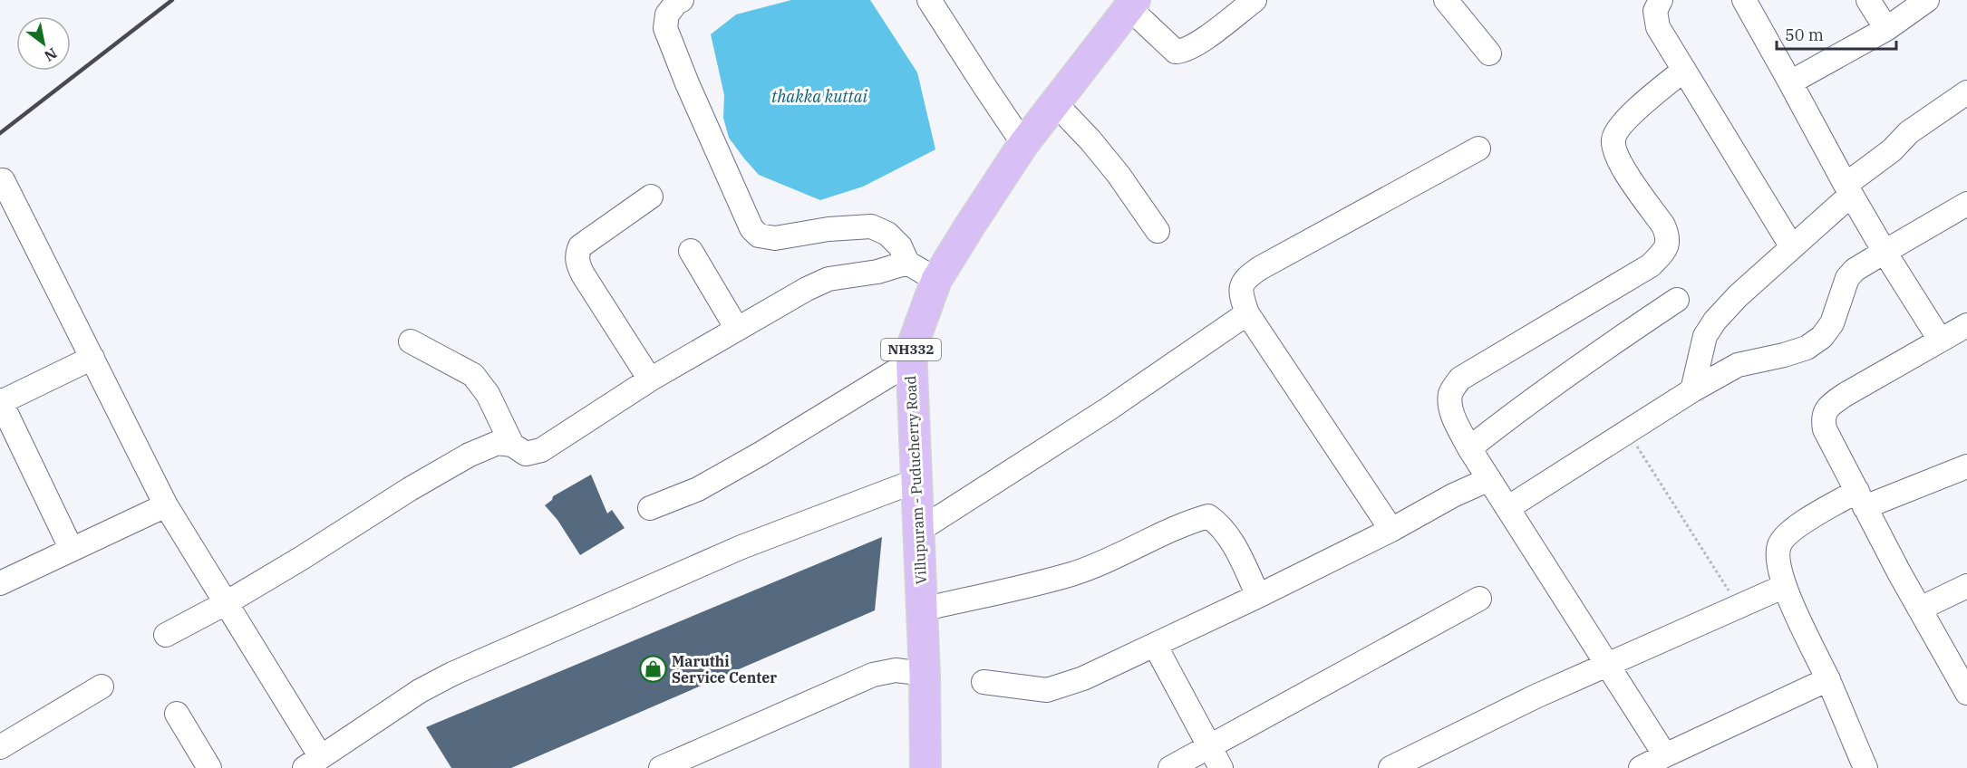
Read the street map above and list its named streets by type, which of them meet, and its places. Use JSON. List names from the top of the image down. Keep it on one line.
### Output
{"streets":{"highway":["NH332","Villupuram - Puducherry Road"]},"water":["thakka kuttai"],"places":{"shop":["Maruthi Service Center"]},"scale_bar":"50 m","north":"bottom right"}
